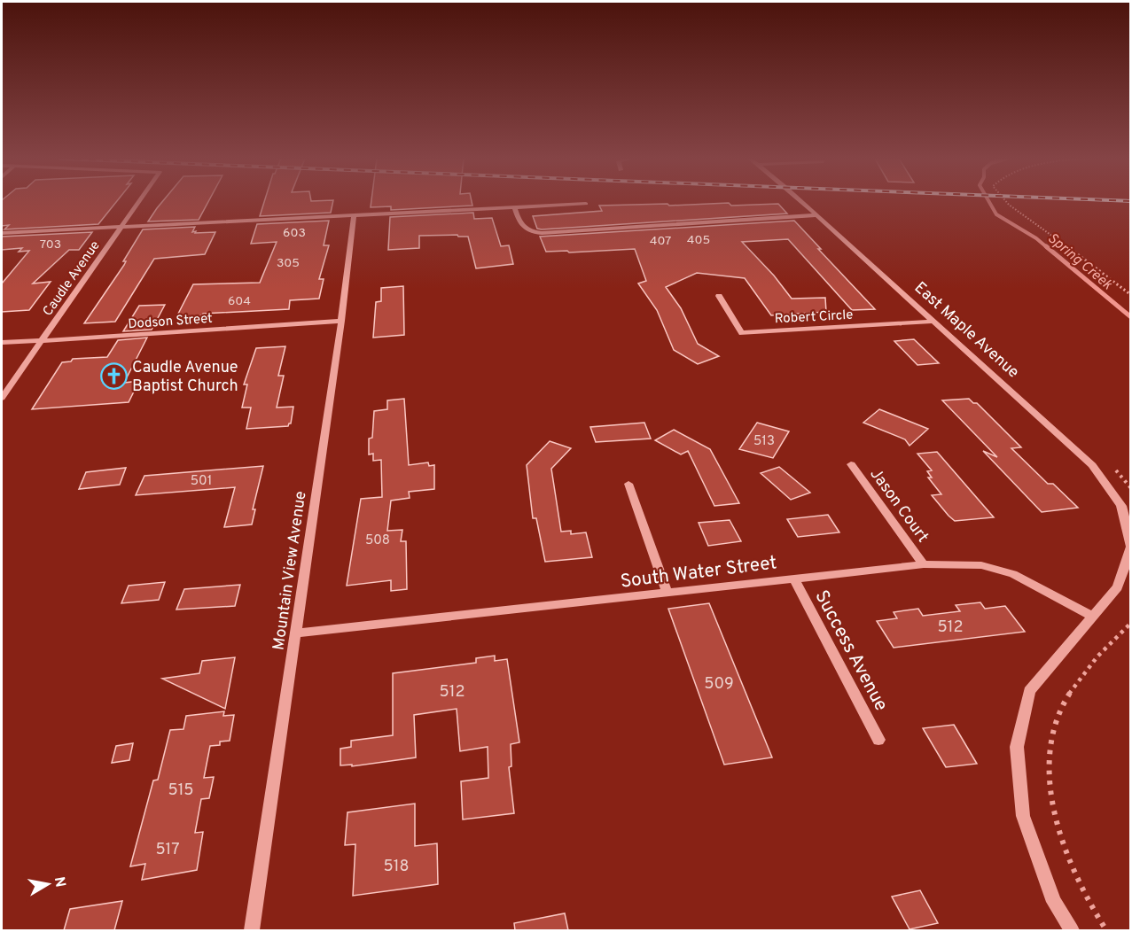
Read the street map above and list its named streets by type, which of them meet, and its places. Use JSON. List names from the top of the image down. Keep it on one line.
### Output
{"streets":{"street":["Caudle Avenue","Robert Circle","Dodson Street","East Maple Avenue","Jason Court","Mountain View Avenue","South Water Street","Success Avenue"]},"crossings":[["Caudle Avenue","Dodson Street"],["Robert Circle","East Maple Avenue"],["Dodson Street","Mountain View Avenue"],["East Maple Avenue","South Water Street"],["Jason Court","South Water Street"],["Mountain View Avenue","South Water Street"],["South Water Street","Success Avenue"]],"water":["Spring Creek"],"places":{"church":["Caudle Avenue Baptist Church"]},"house_numbers":["603","405","407","703","305","604","513","501","508","512","509","512","515","517","518"],"north":"right"}
